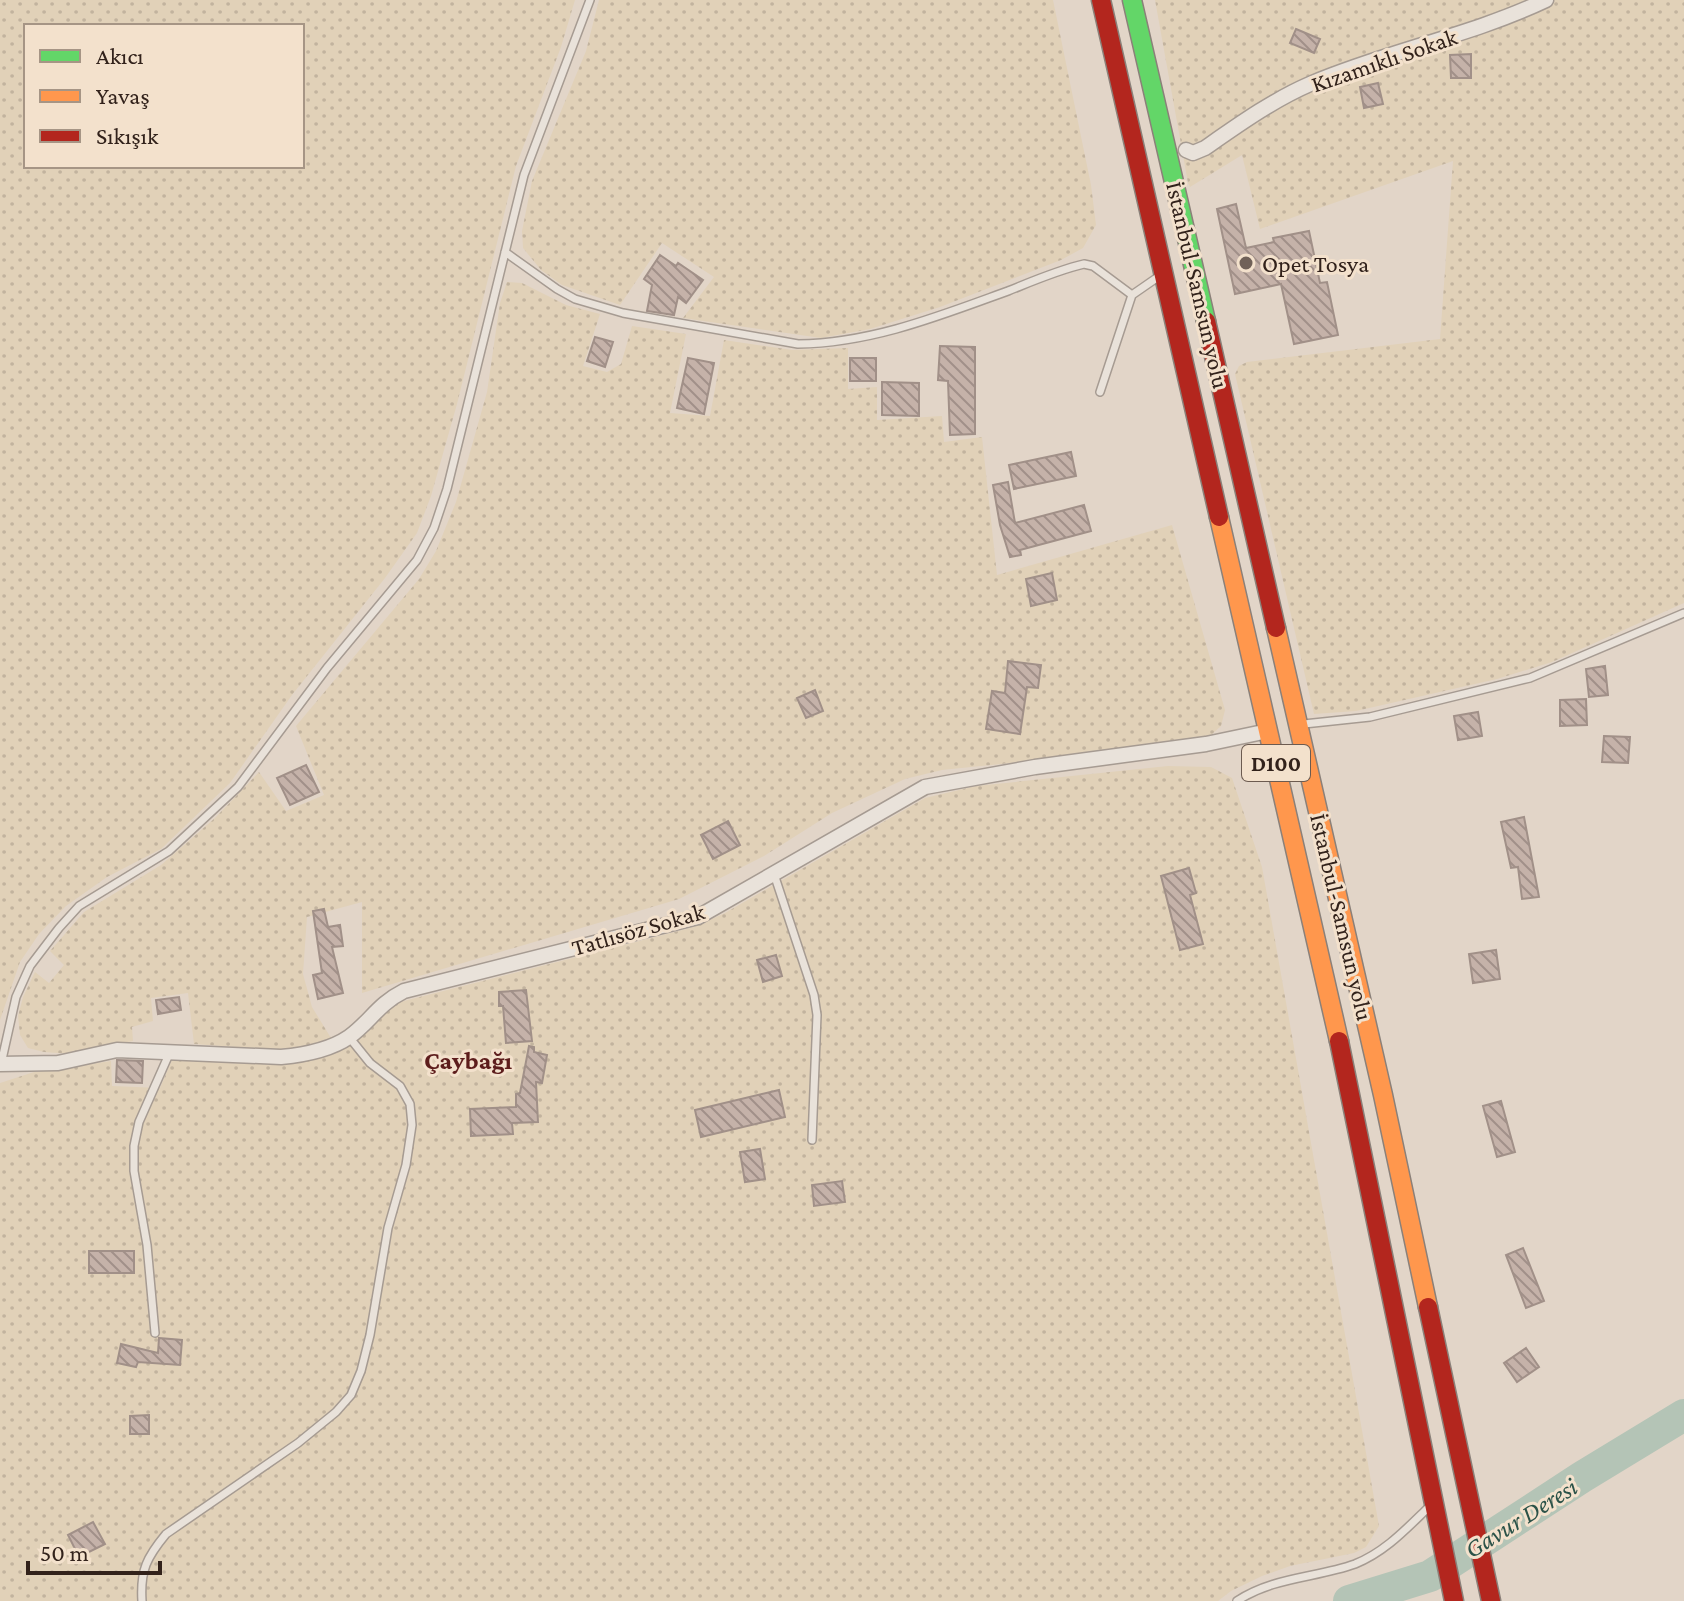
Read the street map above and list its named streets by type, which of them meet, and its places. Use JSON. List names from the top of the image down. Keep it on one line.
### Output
{"streets":{"highway":["İstanbul-Samsun yolu","D100"],"street":["Kızamıklı Sokak","Tatlısöz Sokak"]},"crossings":[["İstanbul-Samsun yolu","Tatlısöz Sokak"]],"districts":["Çaybağı"],"water":["Gavur Deresi"],"places":["Opet Tosya"],"legend":["Akıcı","Yavaş","Sıkışık"],"scale_bar":"50 m"}
